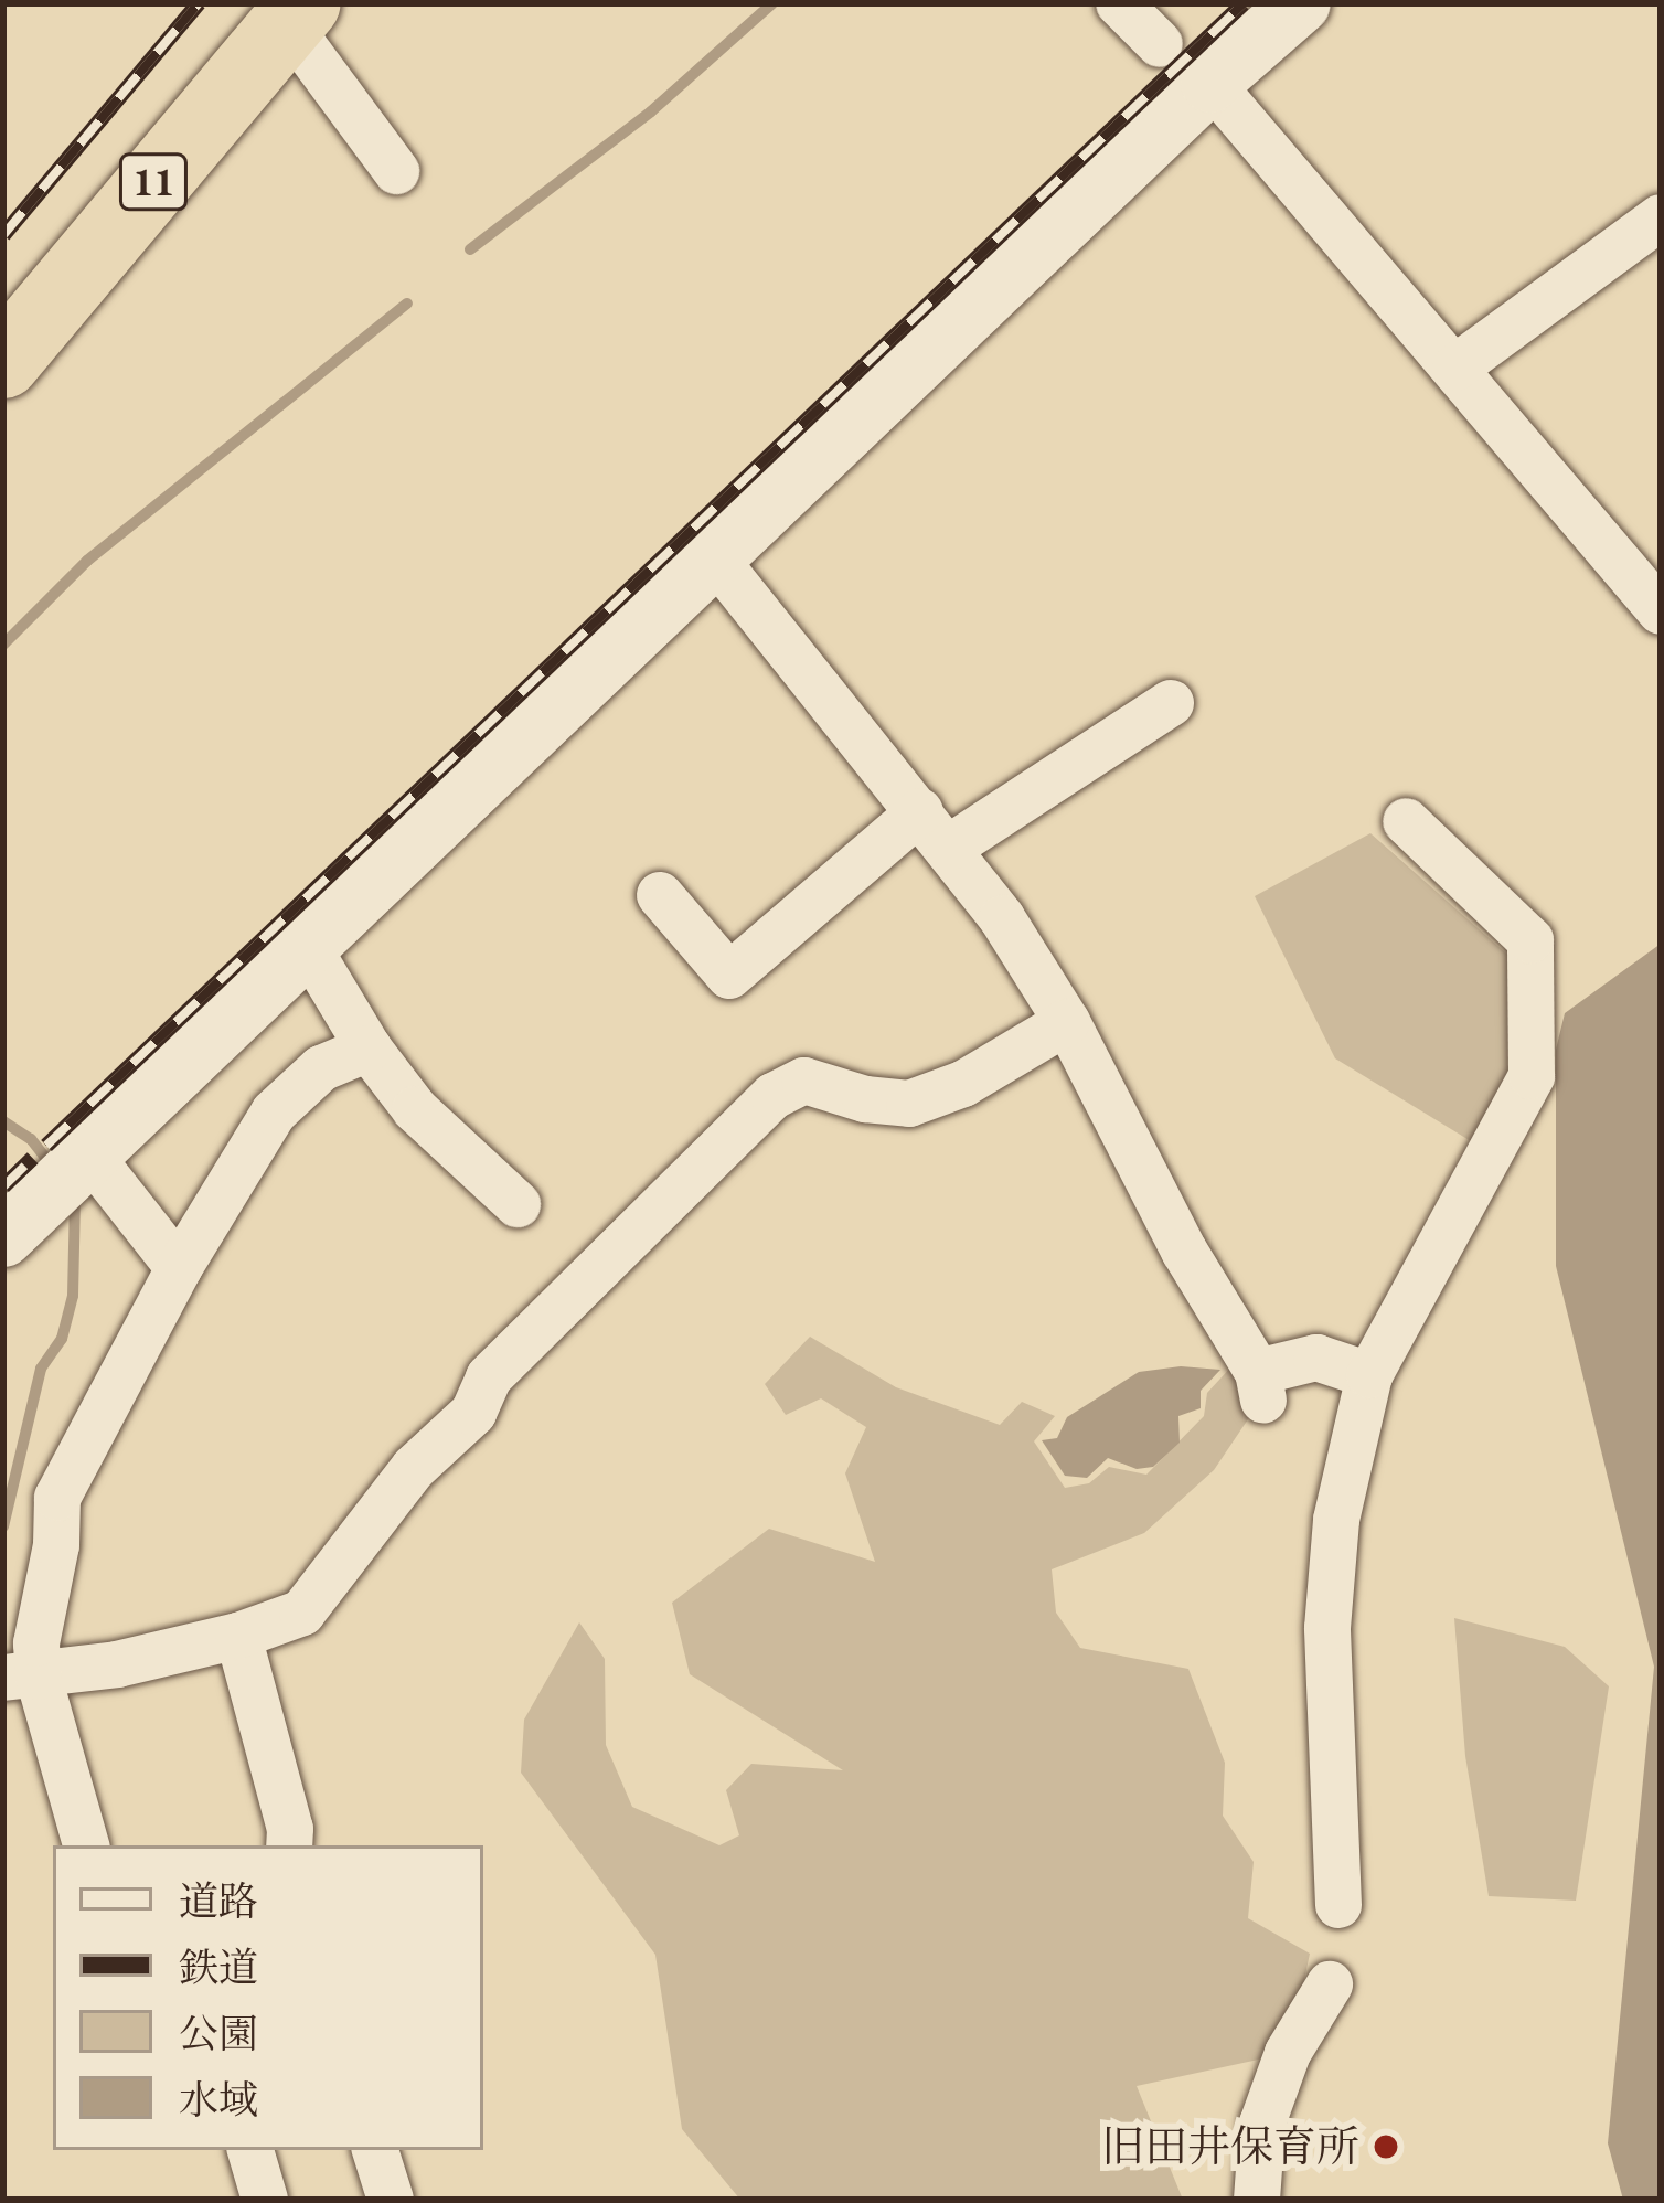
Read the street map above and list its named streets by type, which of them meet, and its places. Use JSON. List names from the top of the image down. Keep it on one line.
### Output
{"streets":{"highway":["11"]},"places":["旧田井保育所"],"legend":["道路","鉄道","公園","水域"]}
